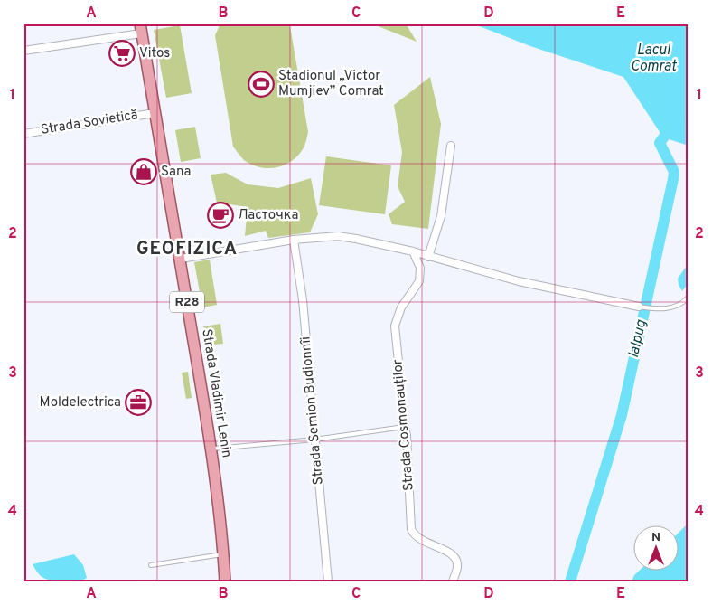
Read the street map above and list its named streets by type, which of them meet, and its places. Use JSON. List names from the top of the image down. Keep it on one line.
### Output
{"streets":{"main road":["R28","Strada Vladimir Lenin"],"street":["Strada Sovietică","Strada Semion Budionnîi","Strada Cosmonauților"]},"crossings":[["Strada Sovietică","Strada Vladimir Lenin"]],"districts":["GEOFIZICA"],"water":["Lacul Comrat","Ialpug"],"places":{"supermarket":["Vitos"],"sports":["Stadionul „Victor Mumjiev” Comrat"],"shop":["Sana"],"cafe":["Ласточка"],"office":["Moldelectrica"]},"north":"top","grid":{"columns":["A","B","C","D","E"],"rows":["1","2","3","4"]}}
